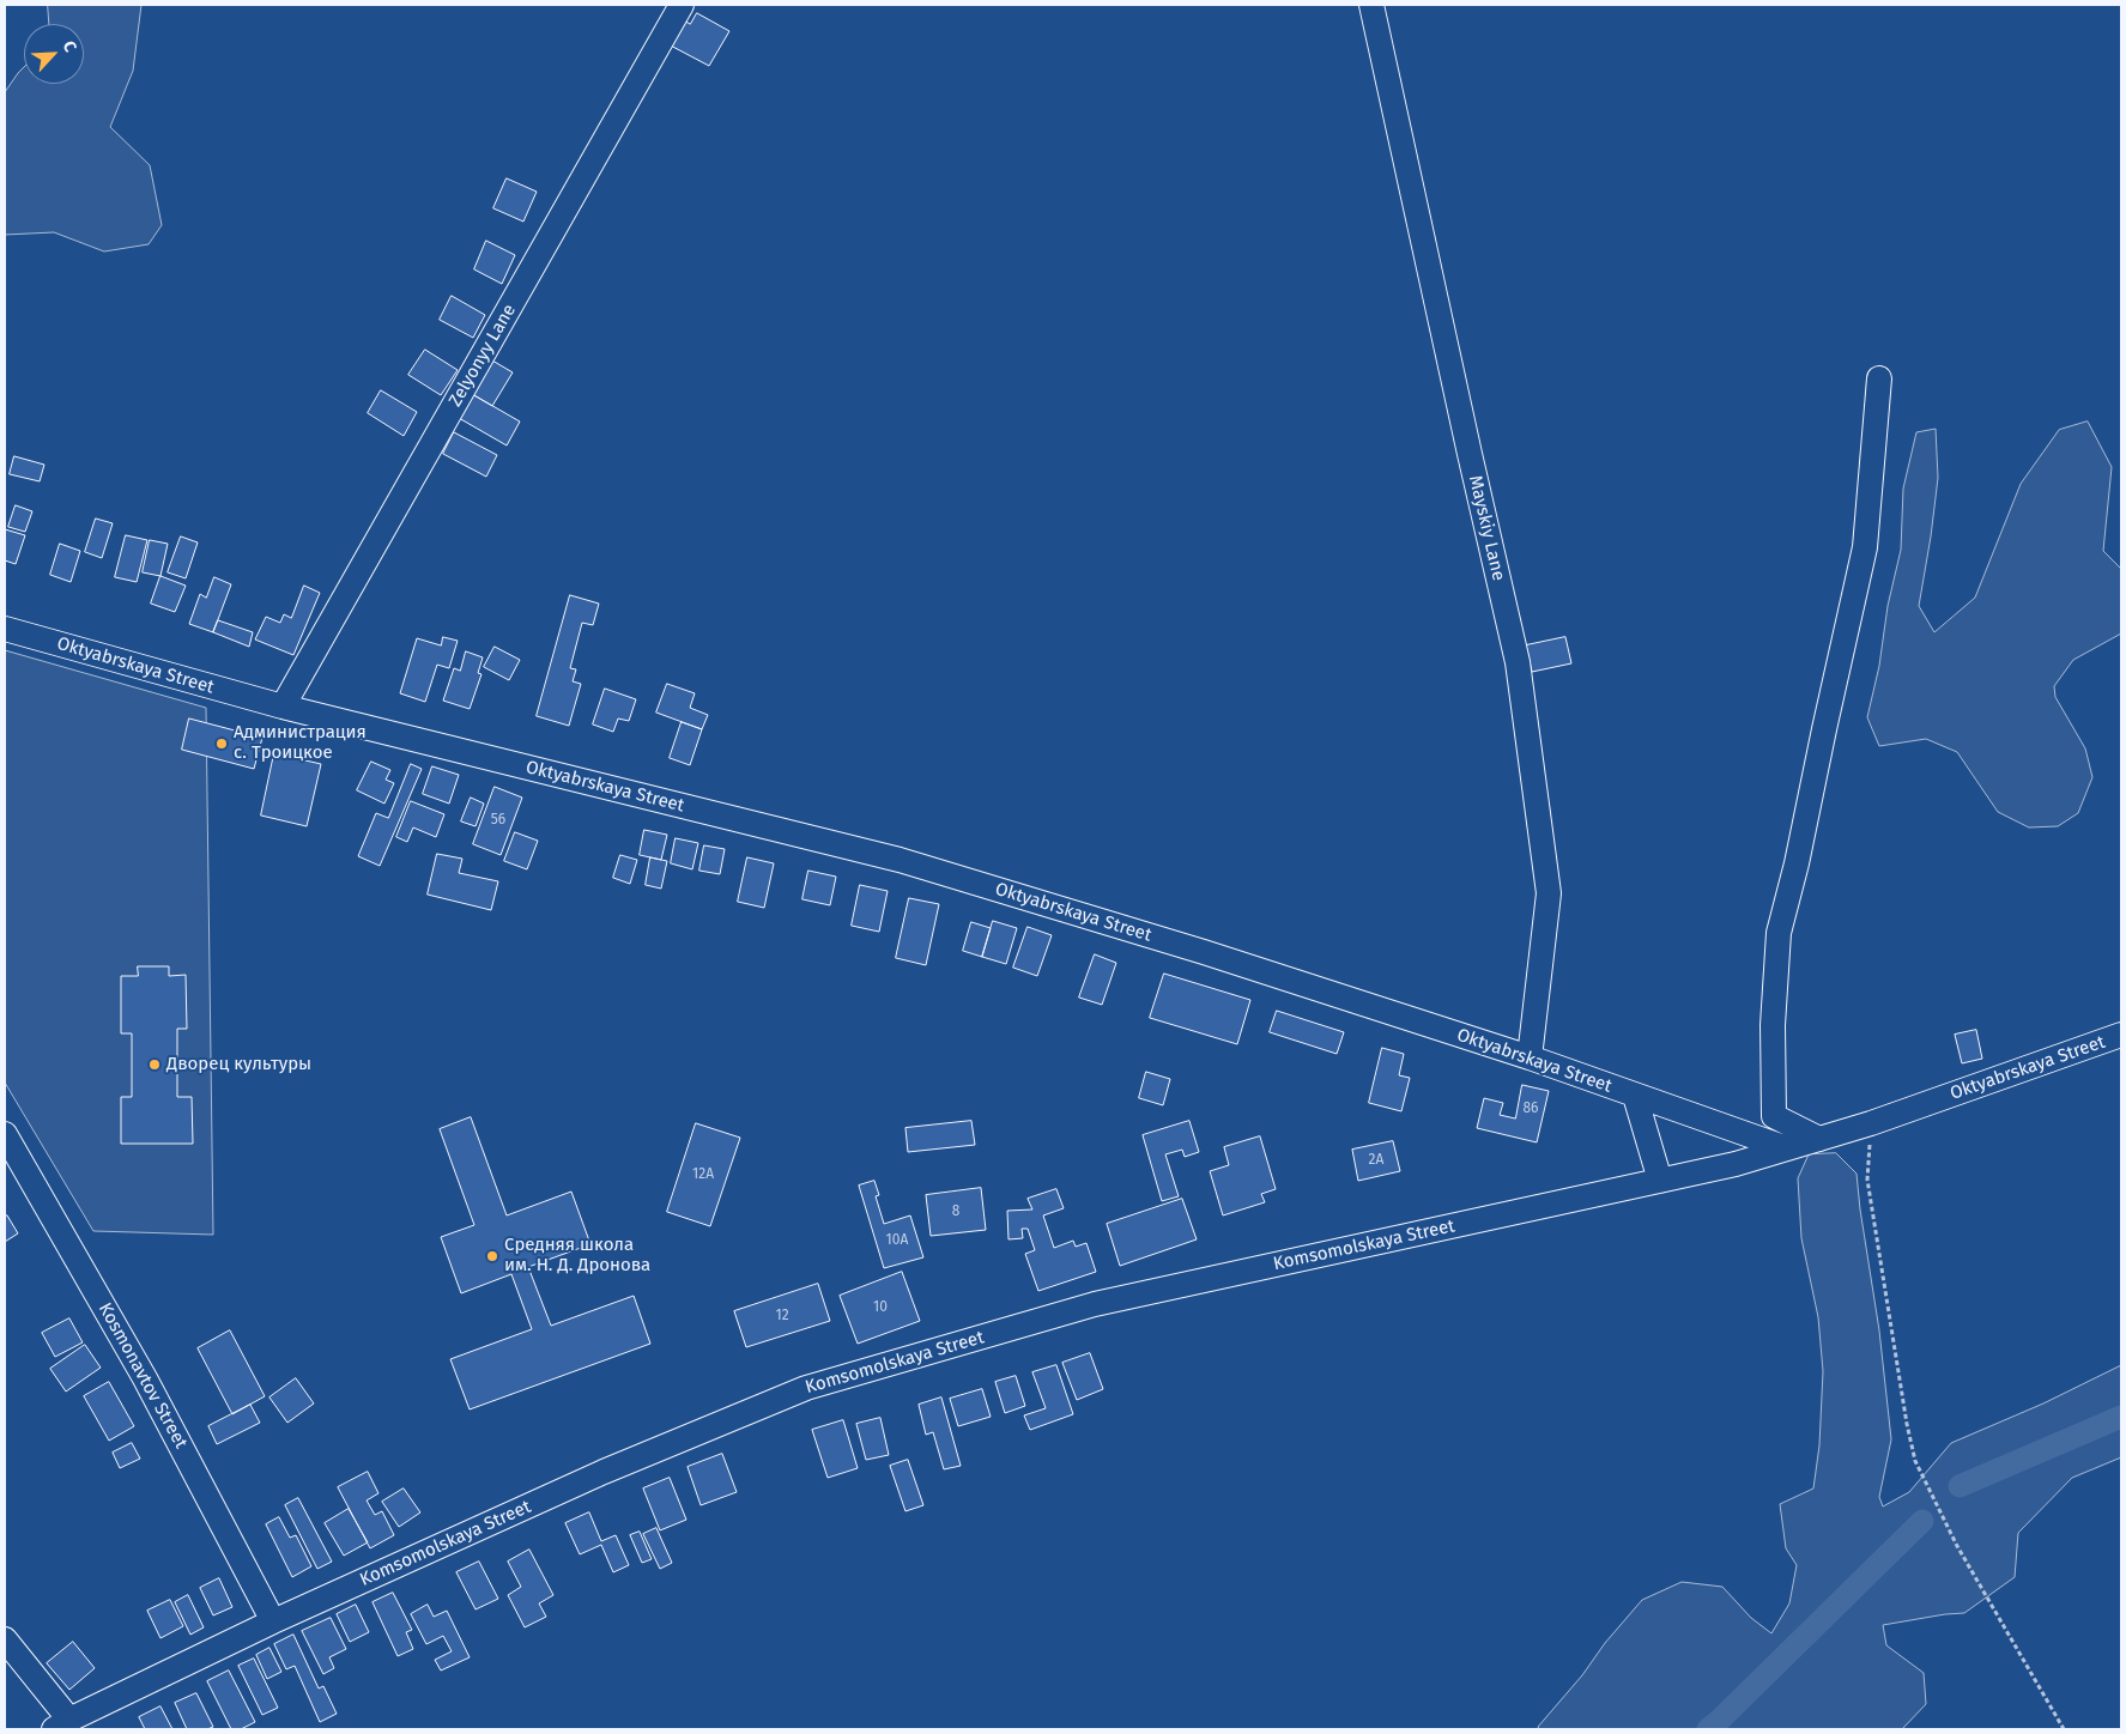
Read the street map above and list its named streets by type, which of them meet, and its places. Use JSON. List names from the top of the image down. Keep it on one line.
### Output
{"streets":{"street":["Zelyonyy Lane","Mayskiy Lane","Oktyabrskaya Street","Komsomolskaya Street","Kosmonavtov Street"]},"crossings":[["Zelyonyy Lane","Oktyabrskaya Street"],["Mayskiy Lane","Oktyabrskaya Street"],["Oktyabrskaya Street","Komsomolskaya Street"],["Komsomolskaya Street","Kosmonavtov Street"]],"places":["Администрация с. Троицкое","Дворец культуры","Средняя школа им. Н. Д. Дронова"],"house_numbers":["56","86","2А","12А","8","10А","10","12"],"north":"top right"}
